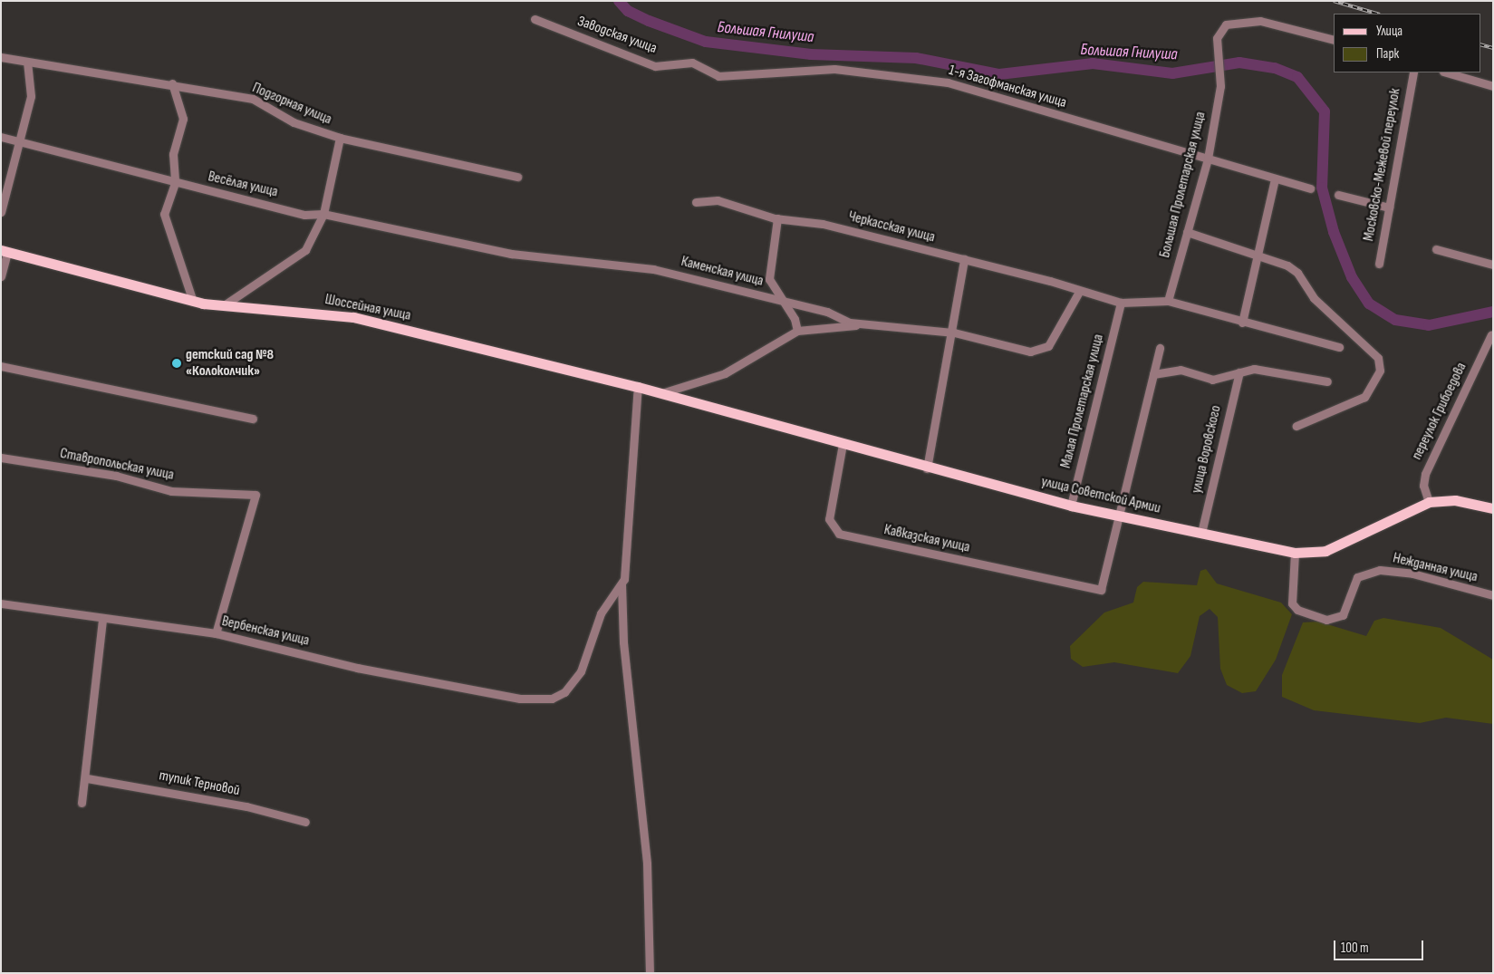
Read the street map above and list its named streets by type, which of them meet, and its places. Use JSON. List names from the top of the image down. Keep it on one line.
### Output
{"streets":{"main road":["Шоссейная улица","улица Советской Армии"],"street":["Заводская улица","1-я Загофманская улица","Подгорная улица","Московско-Межевой переулок","Весёлая улица","Большая Пролетарская улица","Черкасская улица","Каменская улица","Малая Пролетарская улица","переулок Грибоедова","улица Воровского","Ставропольская улица","Кавказская улица","Нежданная улица","Вербенская улица","тупик Терновой"]},"crossings":[["Заводская улица","1-я Загофманская улица"],["1-я Загофманская улица","Большая Пролетарская улица"],["Весёлая улица","Каменская улица"],["Большая Пролетарская улица","Черкасская улица"],["Черкасская улица","Каменская улица"],["Черкасская улица","Малая Пролетарская улица"],["Шоссейная улица","улица Советской Армии"],["Малая Пролетарская улица","улица Советской Армии"],["переулок Грибоедова","улица Советской Армии"],["улица Воровского","улица Советской Армии"],["Ставропольская улица","Вербенская улица"],["улица Советской Армии","Кавказская улица"],["улица Советской Армии","Нежданная улица"]],"water":["Большая Гнилуша"],"places":["детский сад №8 «Колоколчик»"],"legend":["Улица","Парк"],"scale_bar":"100 m"}
